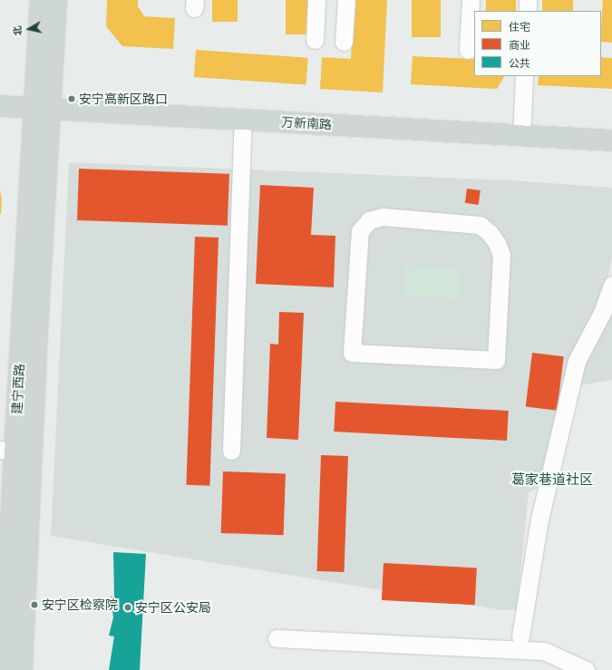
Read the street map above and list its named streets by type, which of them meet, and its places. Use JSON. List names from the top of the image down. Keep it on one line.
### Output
{"streets":{"main road":["万新南路","建宁西路"]},"crossings":[["万新南路","建宁西路"]],"districts":["葛家巷道社区"],"places":["安宁高新区路口","安宁区检察院","安宁区公安局"],"legend":["住宅","商业","公共"],"north":"left"}
